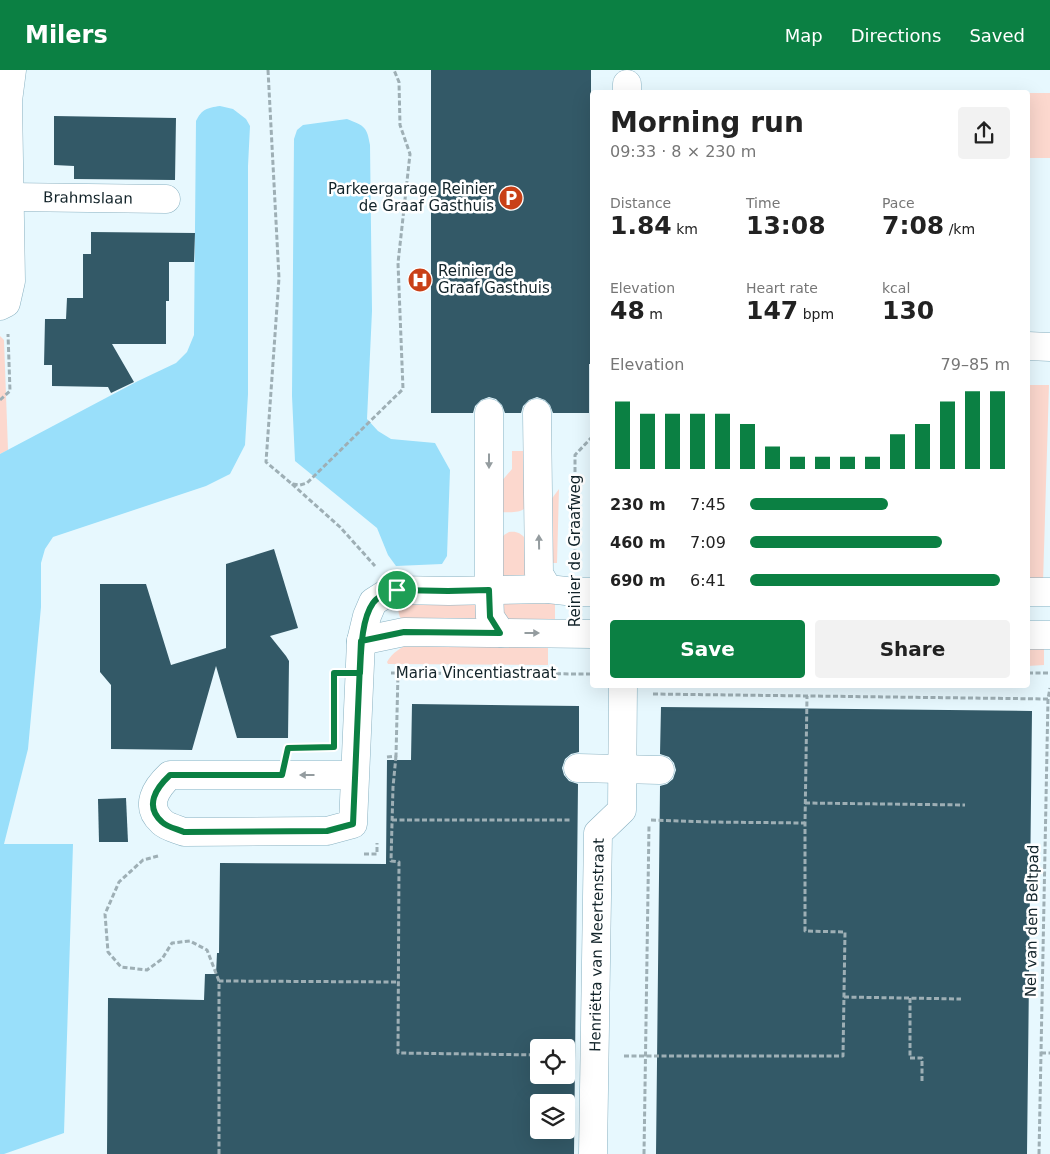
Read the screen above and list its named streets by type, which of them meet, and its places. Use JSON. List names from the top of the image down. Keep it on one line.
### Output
{"streets":{"street":["Brahmslaan","Henriëtta van Meertenstraat"],"path":["Reinier de Graafweg","Maria Vincentiastraat","Nel van den Beltpad"]},"places":{"parking":["Parkeergarage Reinier de Graaf Gasthuis"],"hospital":["Reinier de Graaf Gasthuis"]},"page":{"header":"Milers","nav":["Map","Directions","Saved"],"heading":["Morning run","09:33 · 8 × 230 m"],"stats":[["Distance","1.84 km"],["Time","13:08"],["Pace","7:08 /km"],["Elevation","48 m"],["Heart rate","147 bpm"],["kcal","130"]],"chart":["Elevation","79–85 m"],"list":[{"name":"230 m","note":"7:45"},{"name":"460 m","note":"7:09"},{"name":"690 m","note":"6:41"}],"buttons":["Save","Share"]}}
